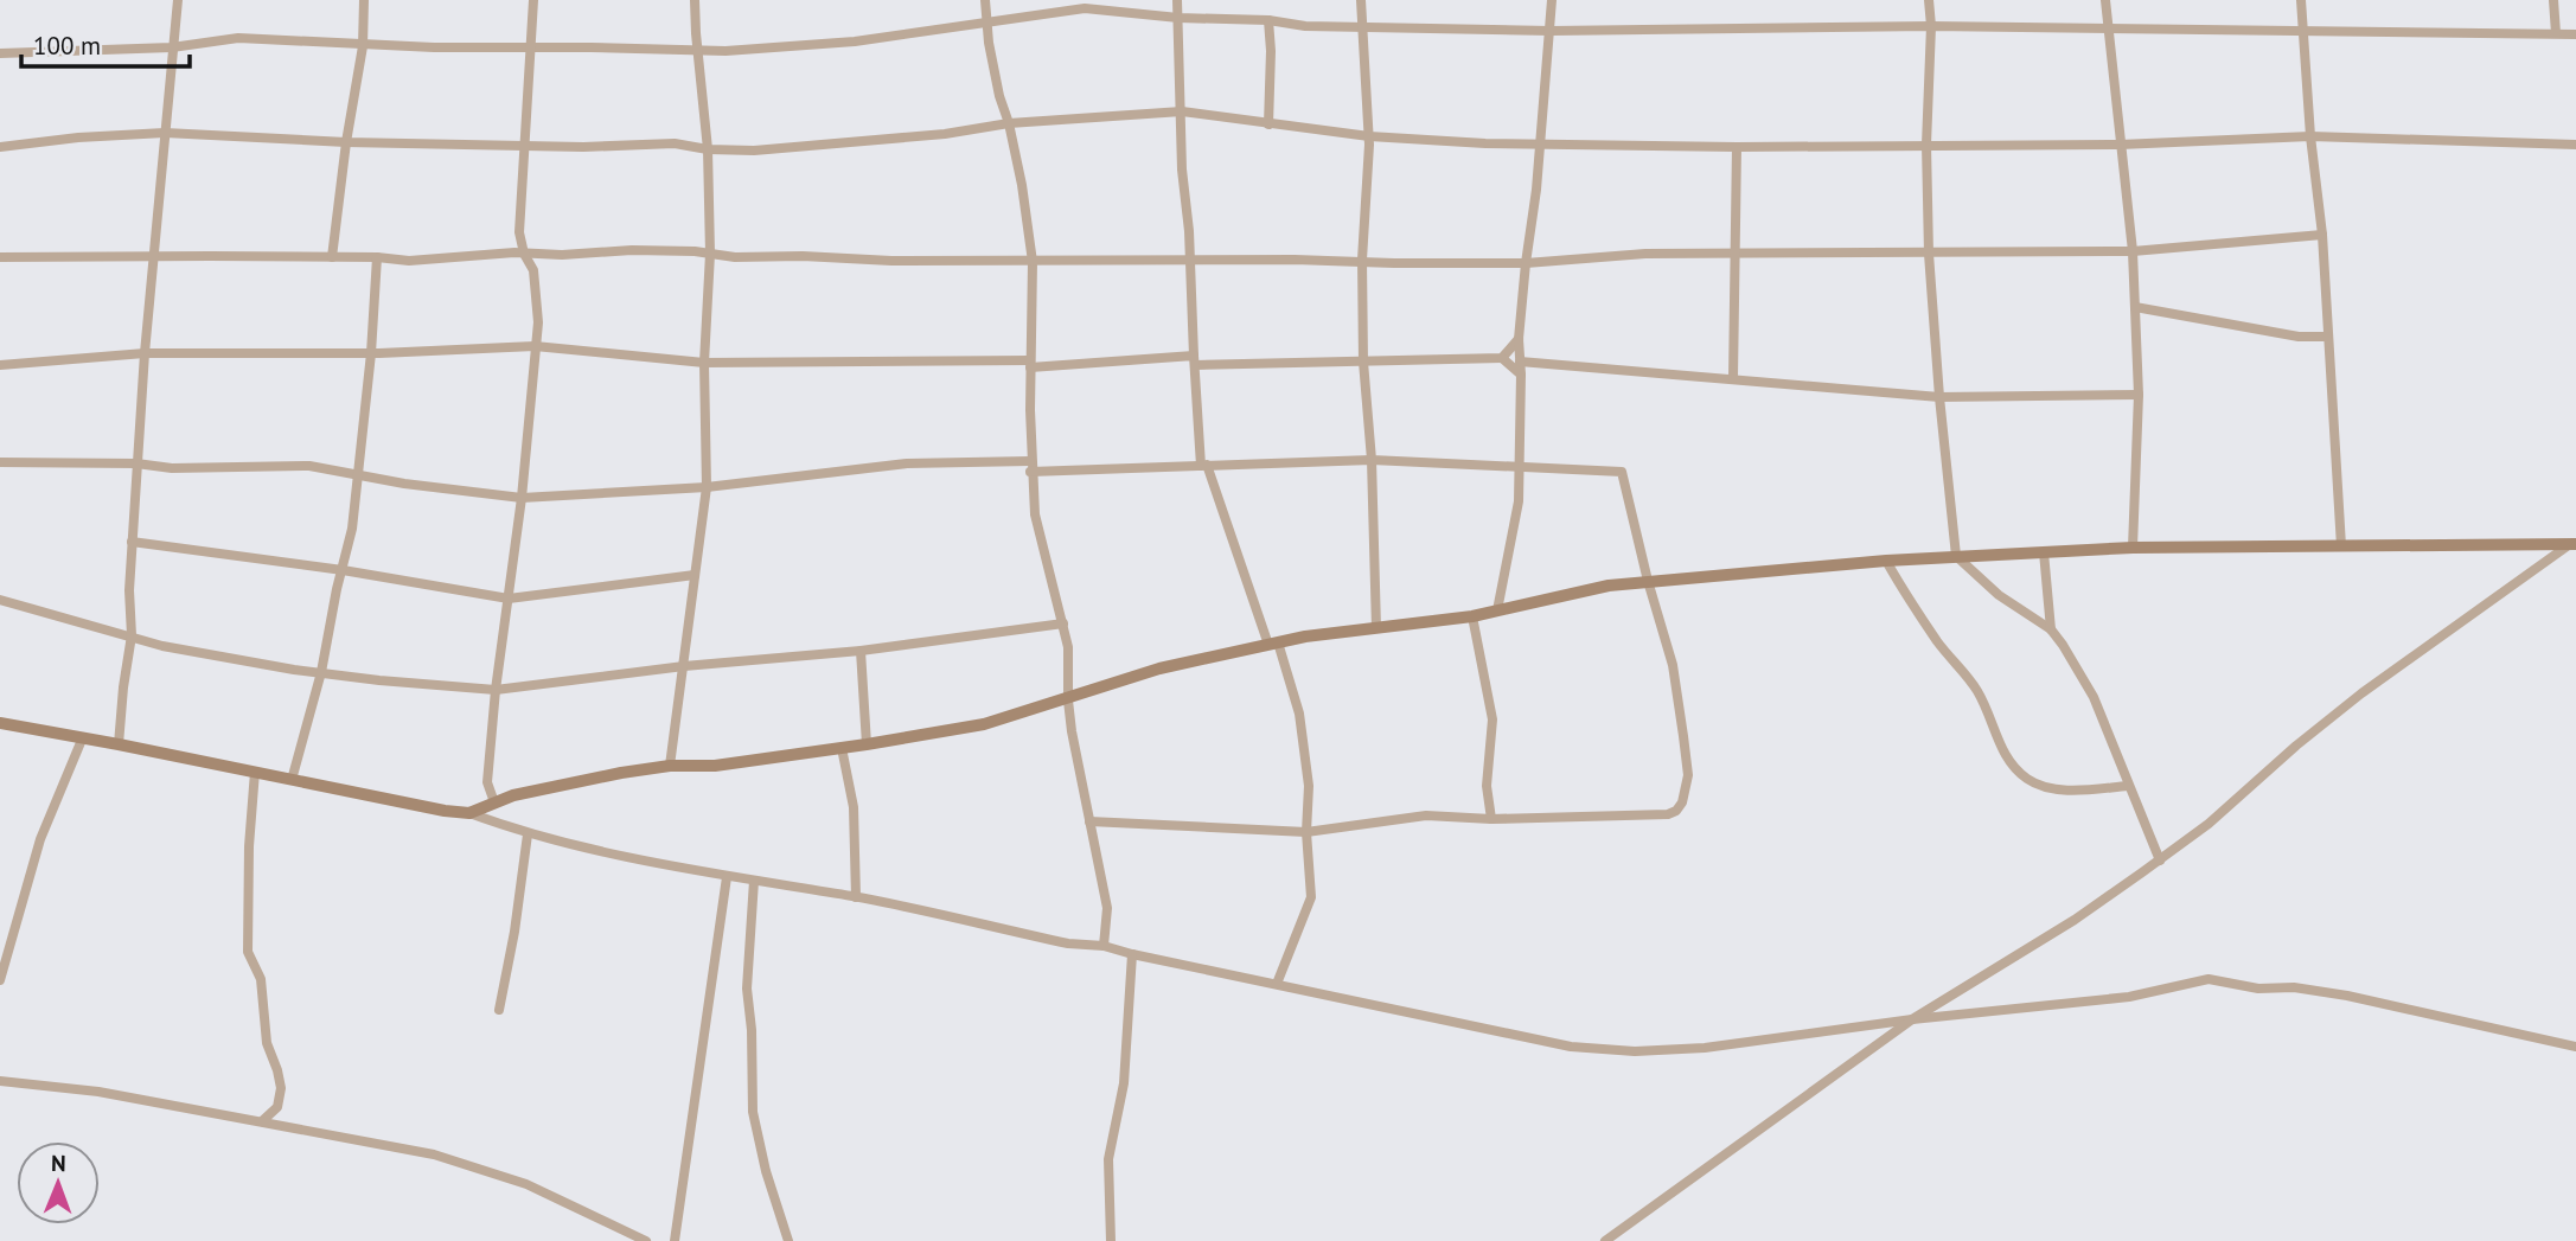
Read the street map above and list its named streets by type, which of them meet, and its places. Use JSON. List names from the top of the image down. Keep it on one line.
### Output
{"scale_bar":"100 m","north":"top"}
